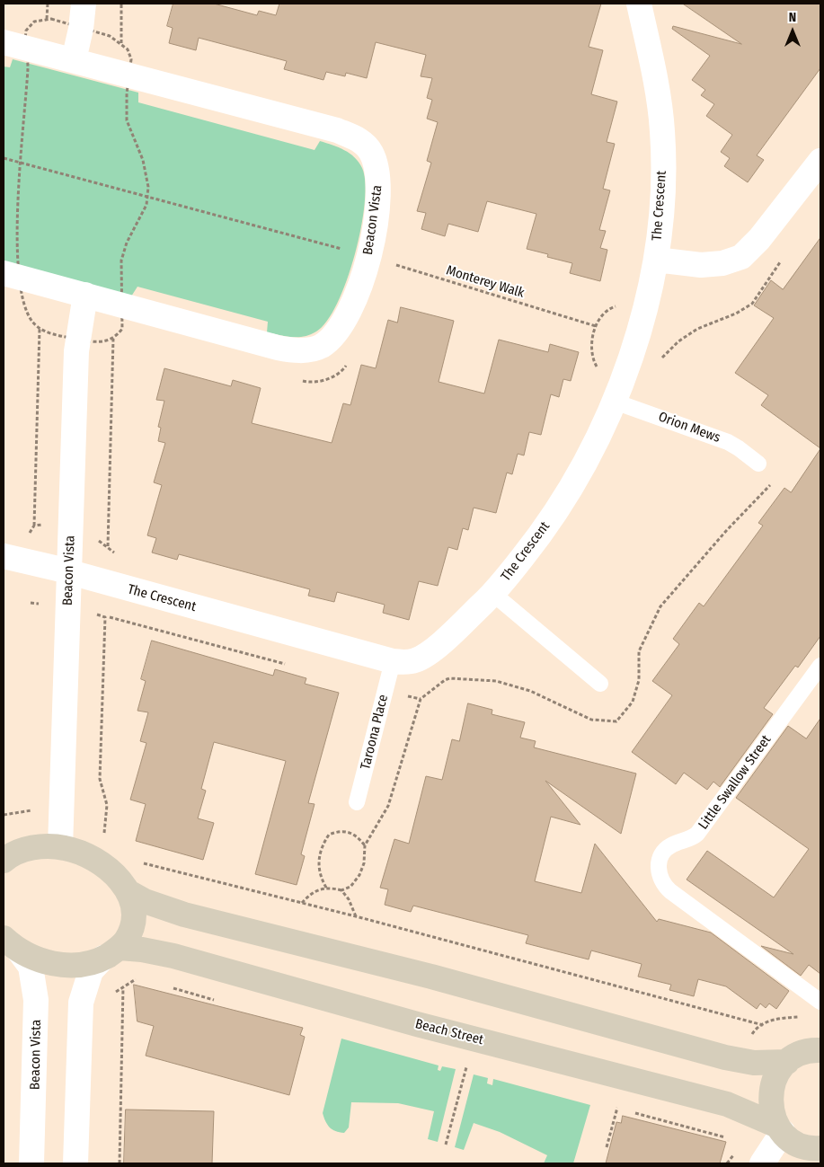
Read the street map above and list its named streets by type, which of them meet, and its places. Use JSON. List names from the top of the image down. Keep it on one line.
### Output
{"streets":{"street":["The Crescent","Beacon Vista","Beach Street"],"lane":["Orion Mews","Taroona Place","Little Swallow Street"],"path":["Monterey Walk"]},"crossings":[["The Crescent","Beacon Vista"],["The Crescent","Orion Mews"],["The Crescent","Taroona Place"],["Beacon Vista","Monterey Walk"]],"north":"top"}
